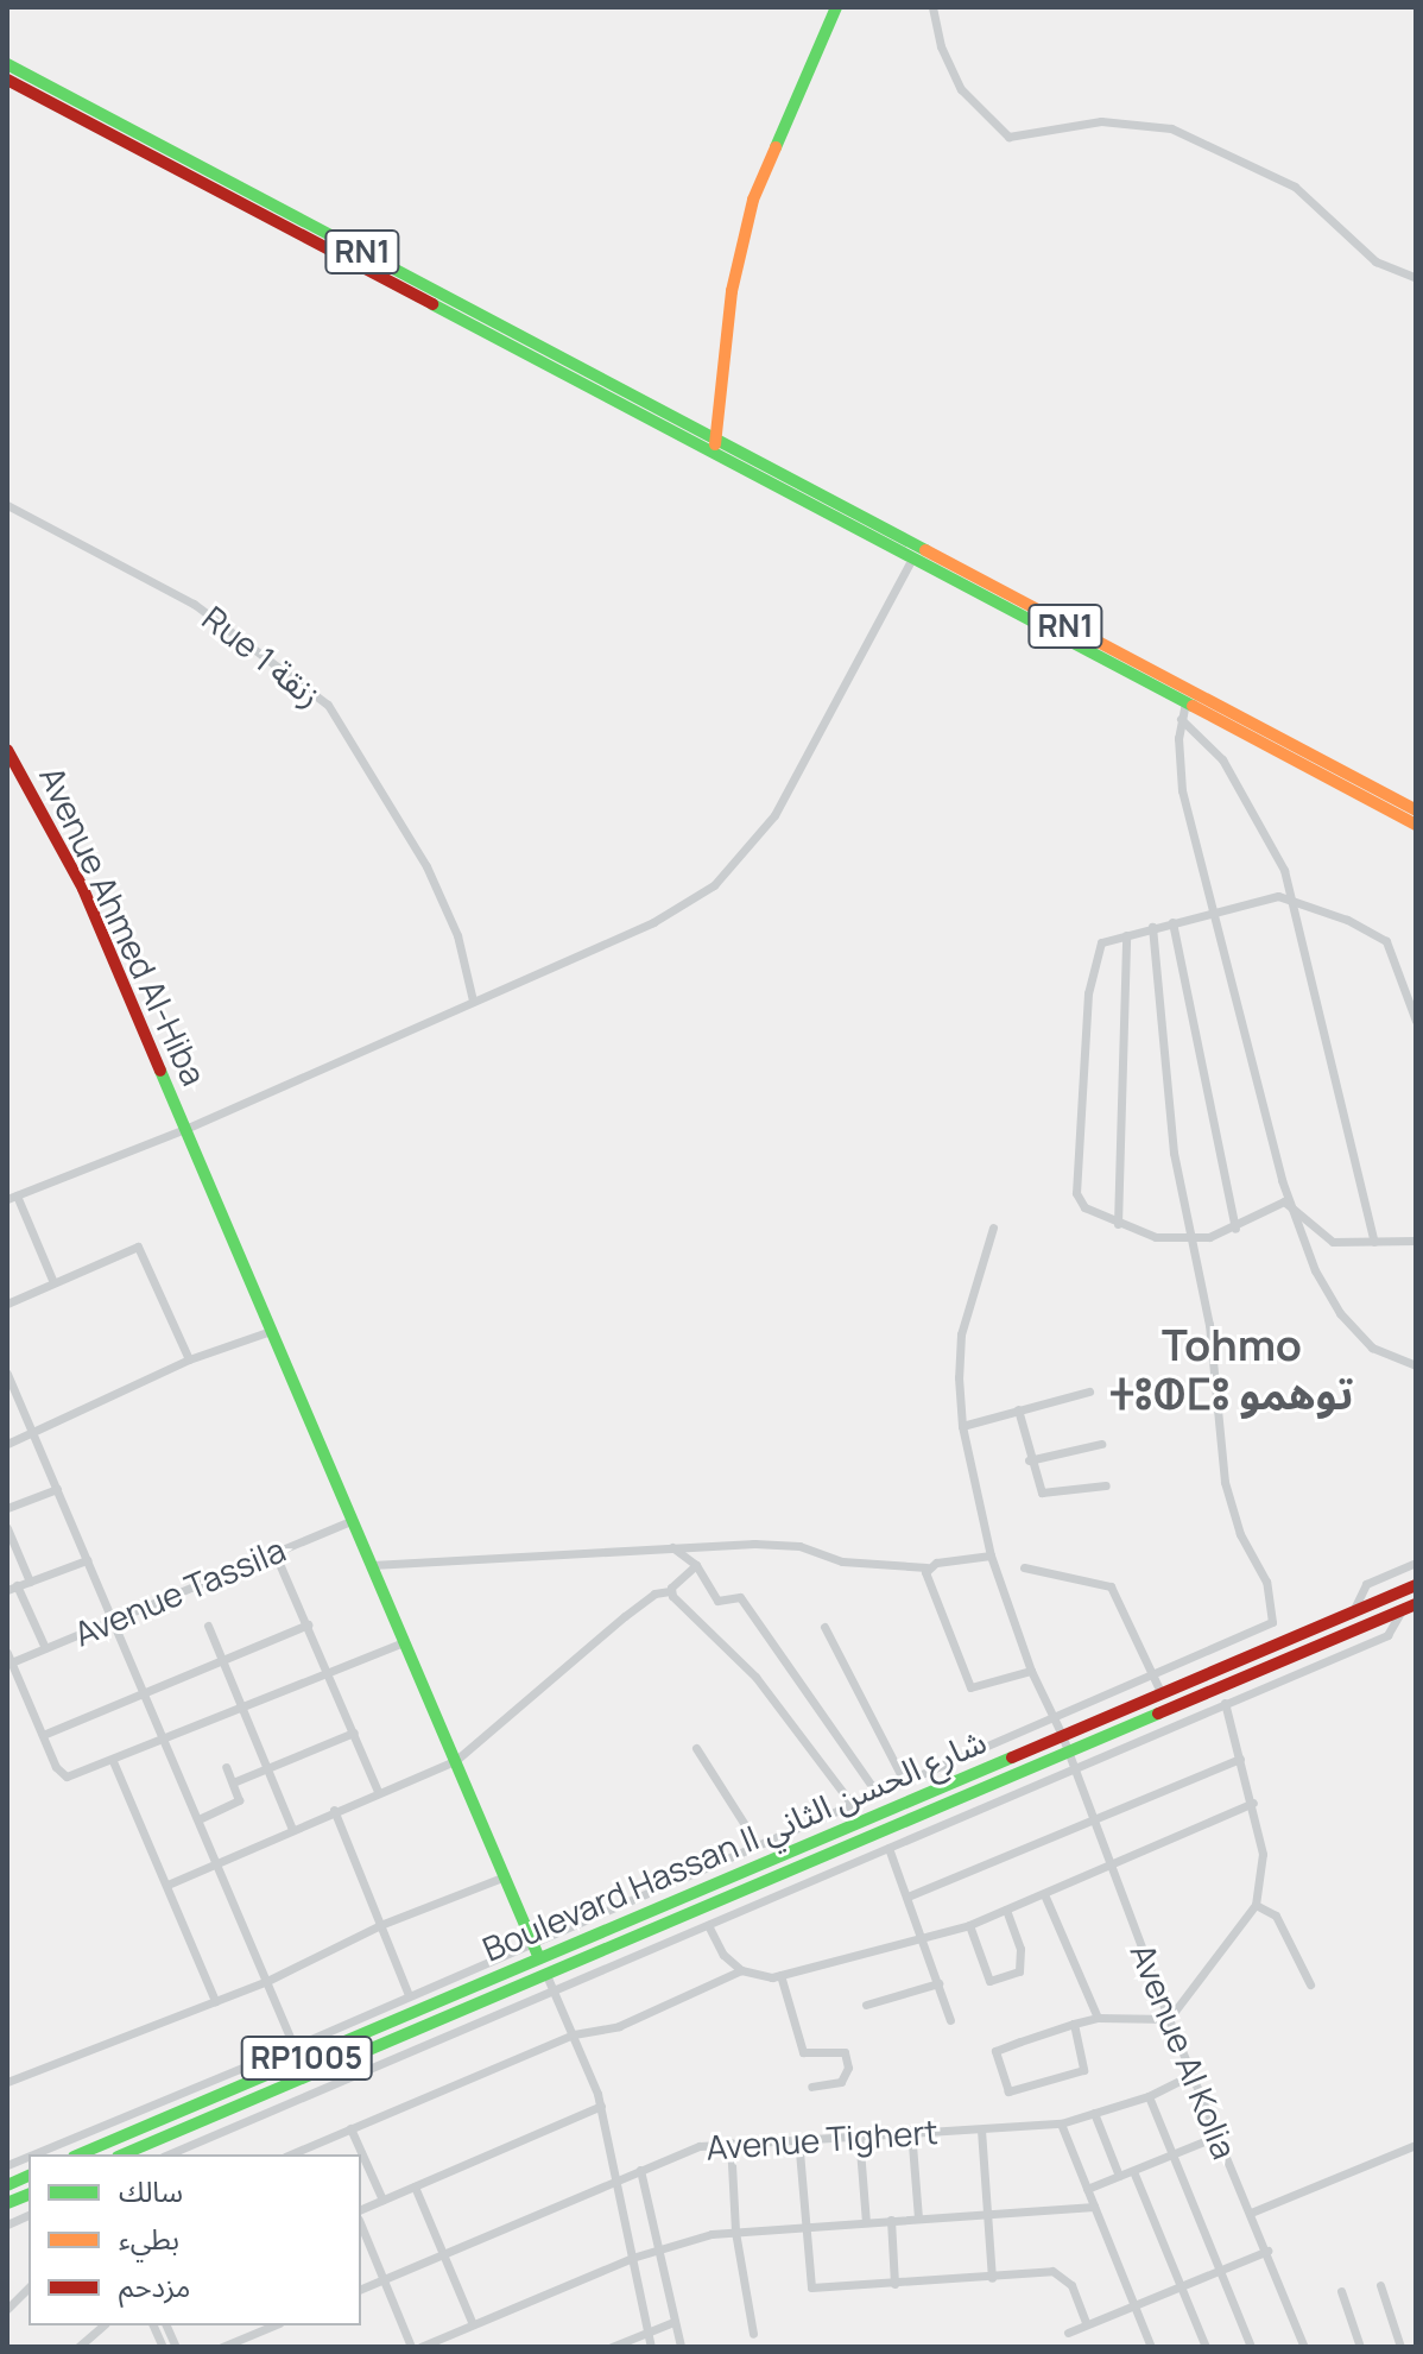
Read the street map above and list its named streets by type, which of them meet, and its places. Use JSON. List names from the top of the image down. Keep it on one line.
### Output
{"streets":{"main road":["RN1","Avenue Ahmed Al-Hiba","Boulevard Hassan II شارع الحسن الثاني","RP1005"],"street":["Rue 1 زنقة","Avenue Tassila","Avenue Al Kolia","Avenue Tighert"]},"crossings":[["Avenue Ahmed Al-Hiba","Avenue Tassila"],["Avenue Ahmed Al-Hiba","Boulevard Hassan II شارع الحسن الثاني"],["Boulevard Hassan II شارع الحسن الثاني","Avenue Al Kolia"],["Avenue Al Kolia","Avenue Tighert"]],"districts":["Tohmo ⵜⵓⵀⵎⵓ توهمو"],"legend":["سالك","بطيء","مزدحم"]}
